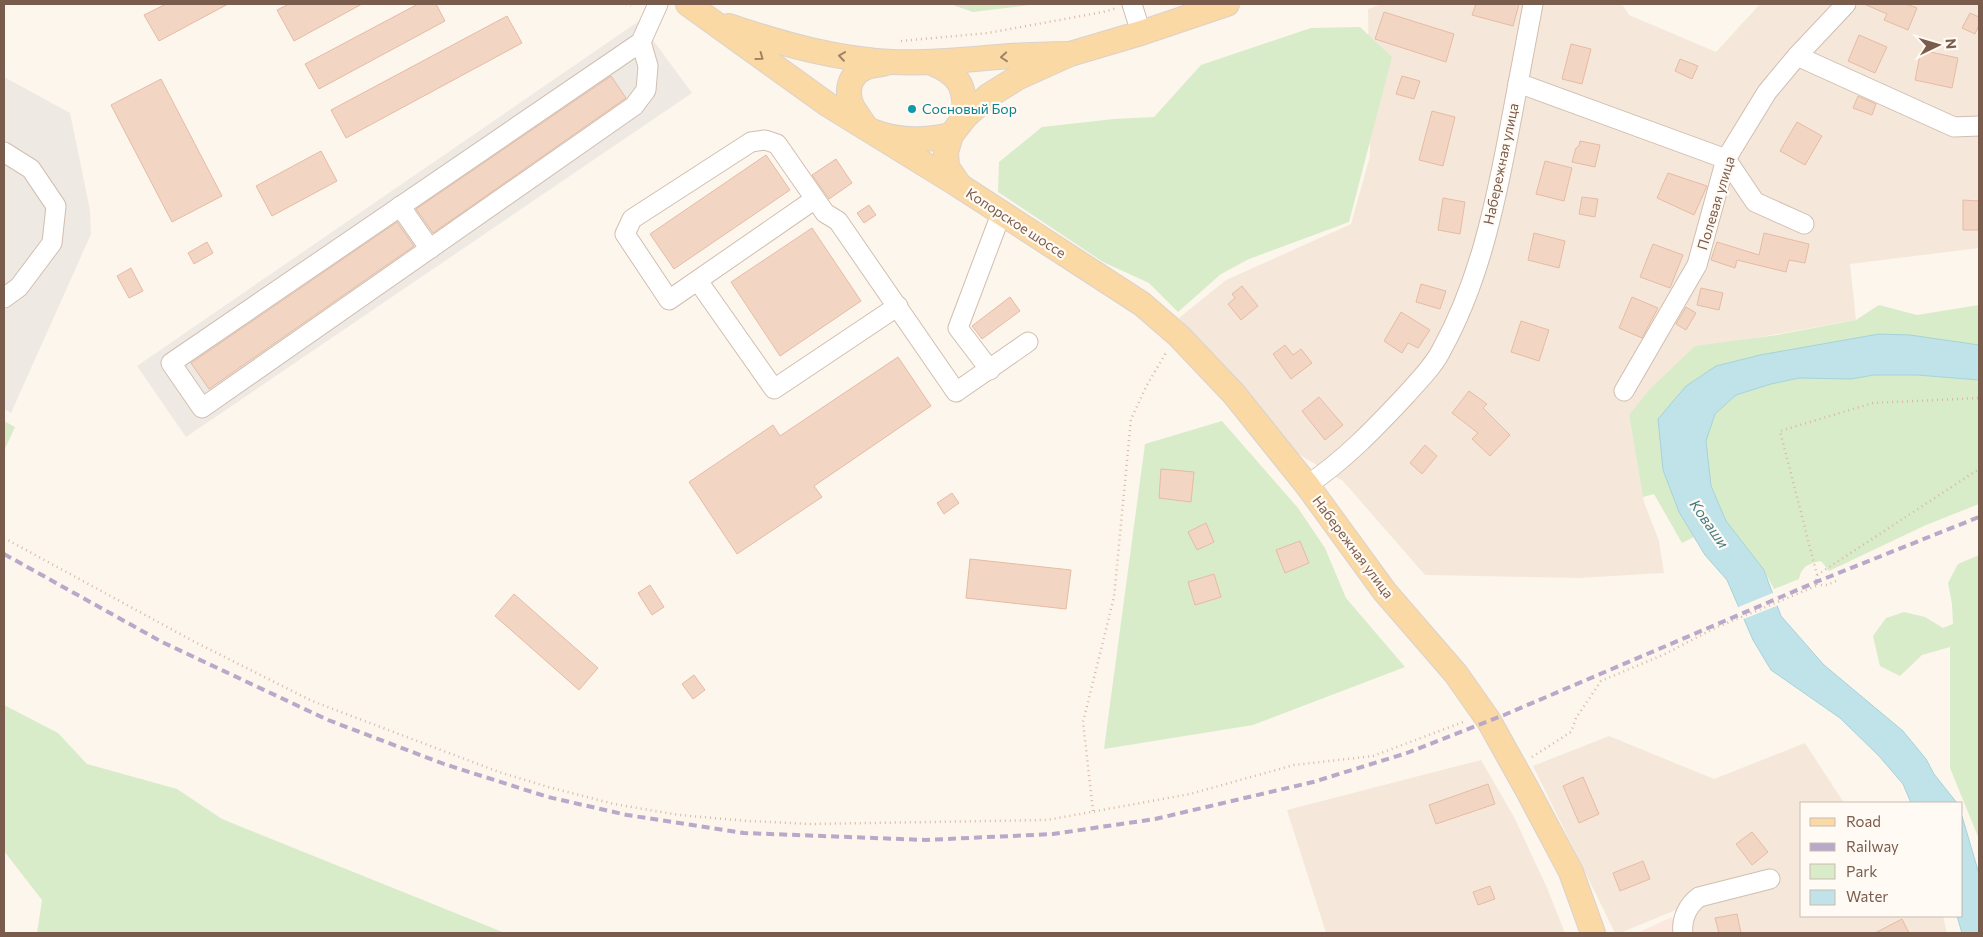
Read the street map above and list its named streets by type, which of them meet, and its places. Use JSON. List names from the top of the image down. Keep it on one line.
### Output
{"streets":{"main road":["Набережная улица","Копорское шоссе"],"street":["Полевая улица"]},"crossings":[["Набережная улица","Полевая улица"],["Набережная улица","Копорское шоссе"]],"water":["Коваши"],"places":["Сосновый Бор"],"legend":["Road","Railway","Park","Water"],"north":"right"}
